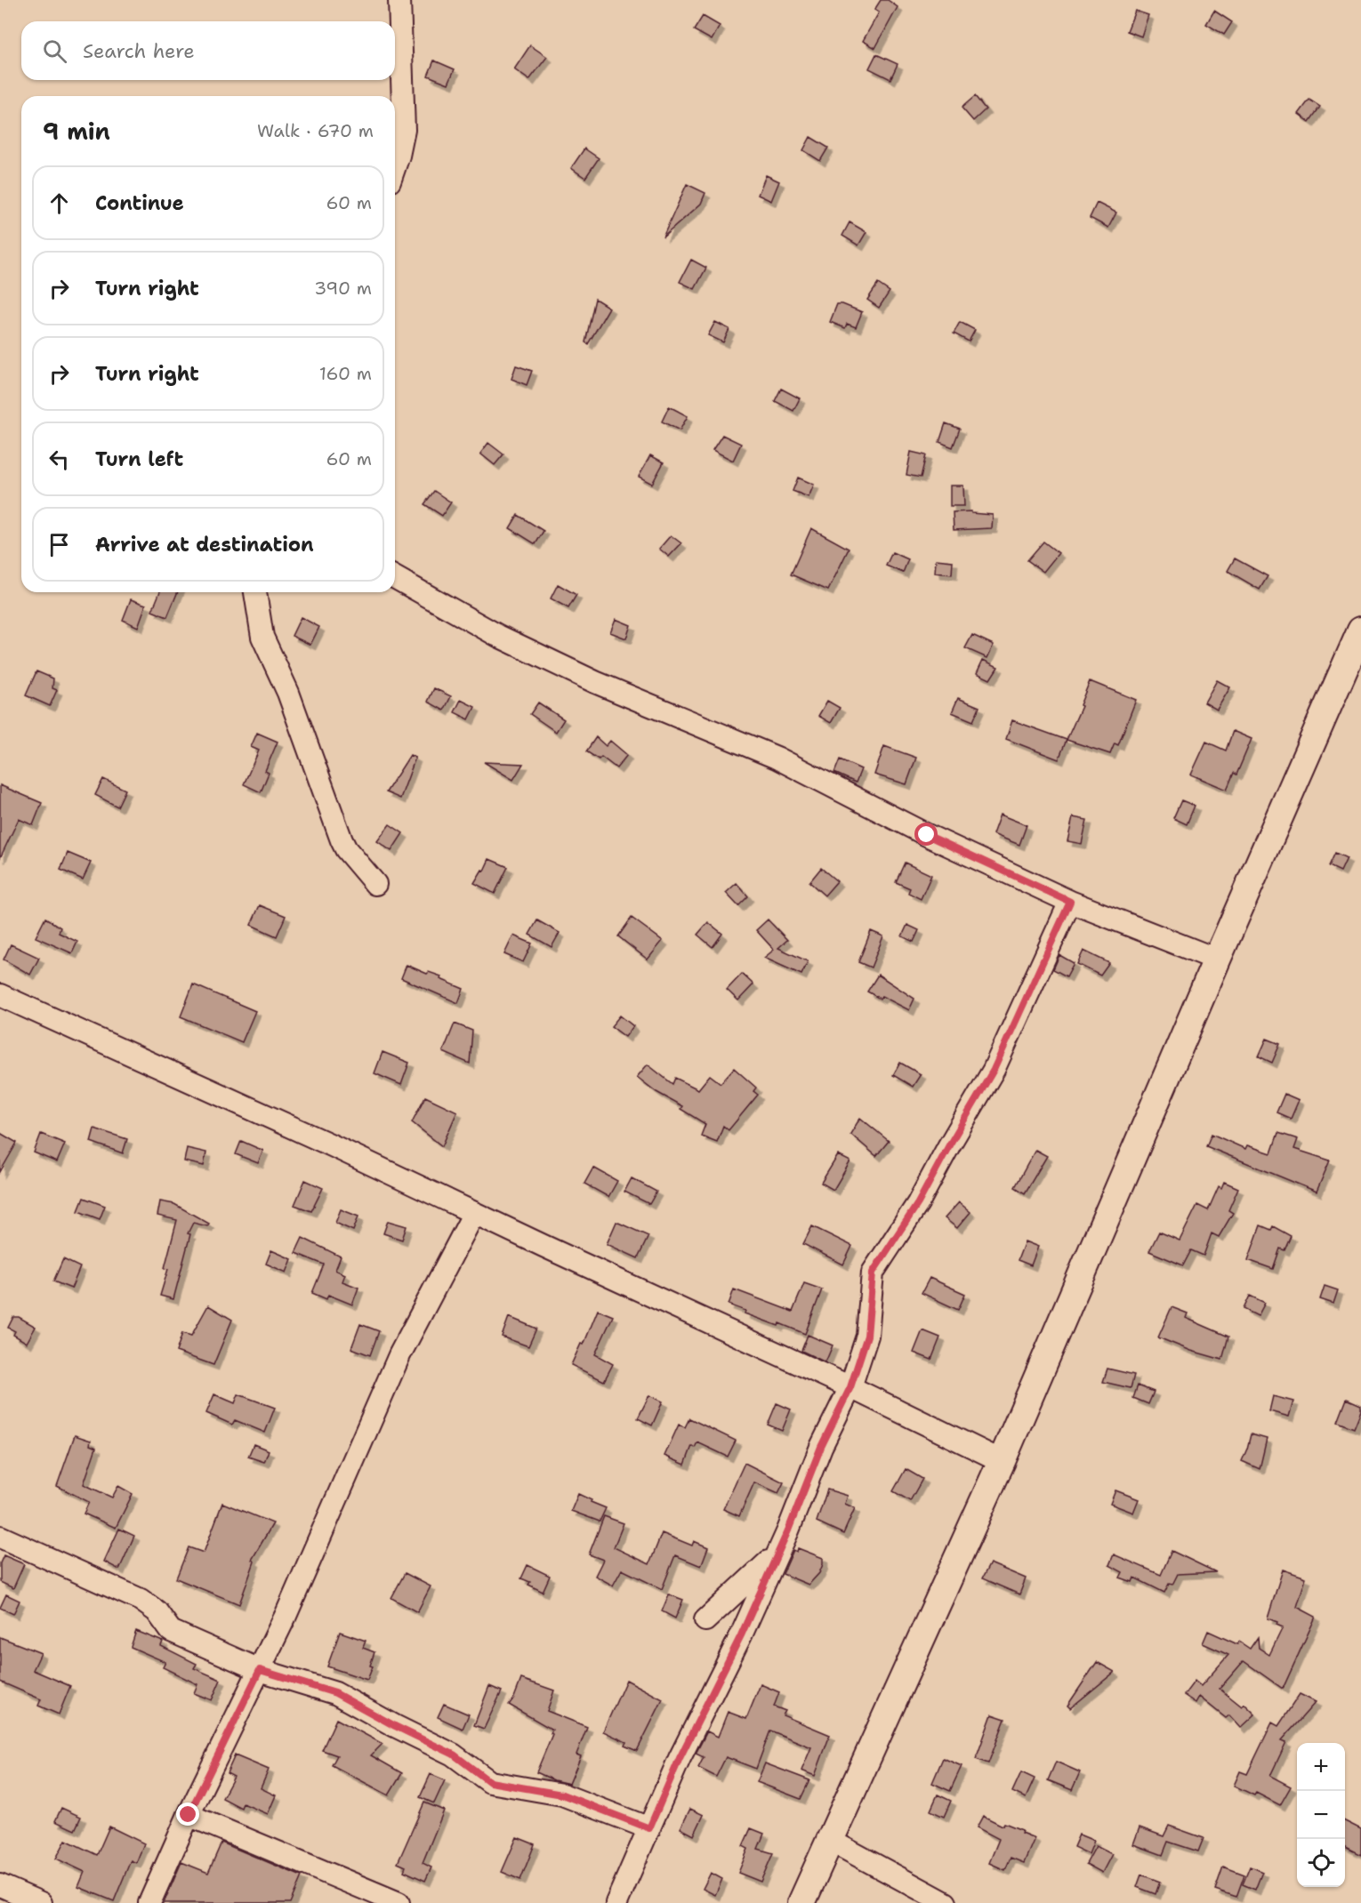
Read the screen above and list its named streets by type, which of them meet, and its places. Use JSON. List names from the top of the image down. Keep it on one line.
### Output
{"page":{"search":"Search here","heading":["9 min","Walk · 670 m"],"list":[["Continue","60 m"],["Turn right","390 m"],["Turn right","160 m"],["Turn left","60 m"],"Arrive at destination"],"map_buttons":["+","−"]}}
